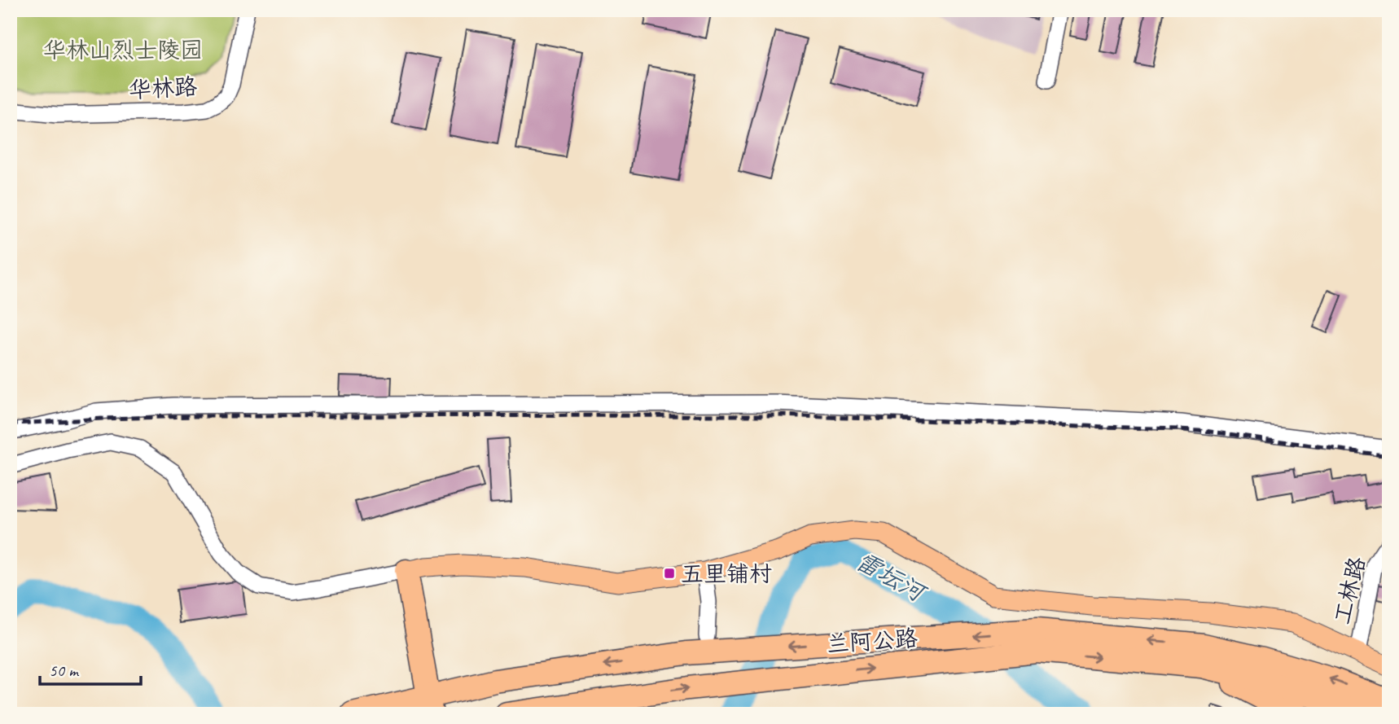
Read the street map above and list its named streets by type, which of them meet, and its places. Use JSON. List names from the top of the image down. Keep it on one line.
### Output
{"streets":{"highway":["兰阿公路"],"street":["华林路","工林路"]},"water":["雷坛河"],"parks":["华林山烈士陵园"],"places":{"transit":["五里铺村"]},"scale_bar":"50 m"}
